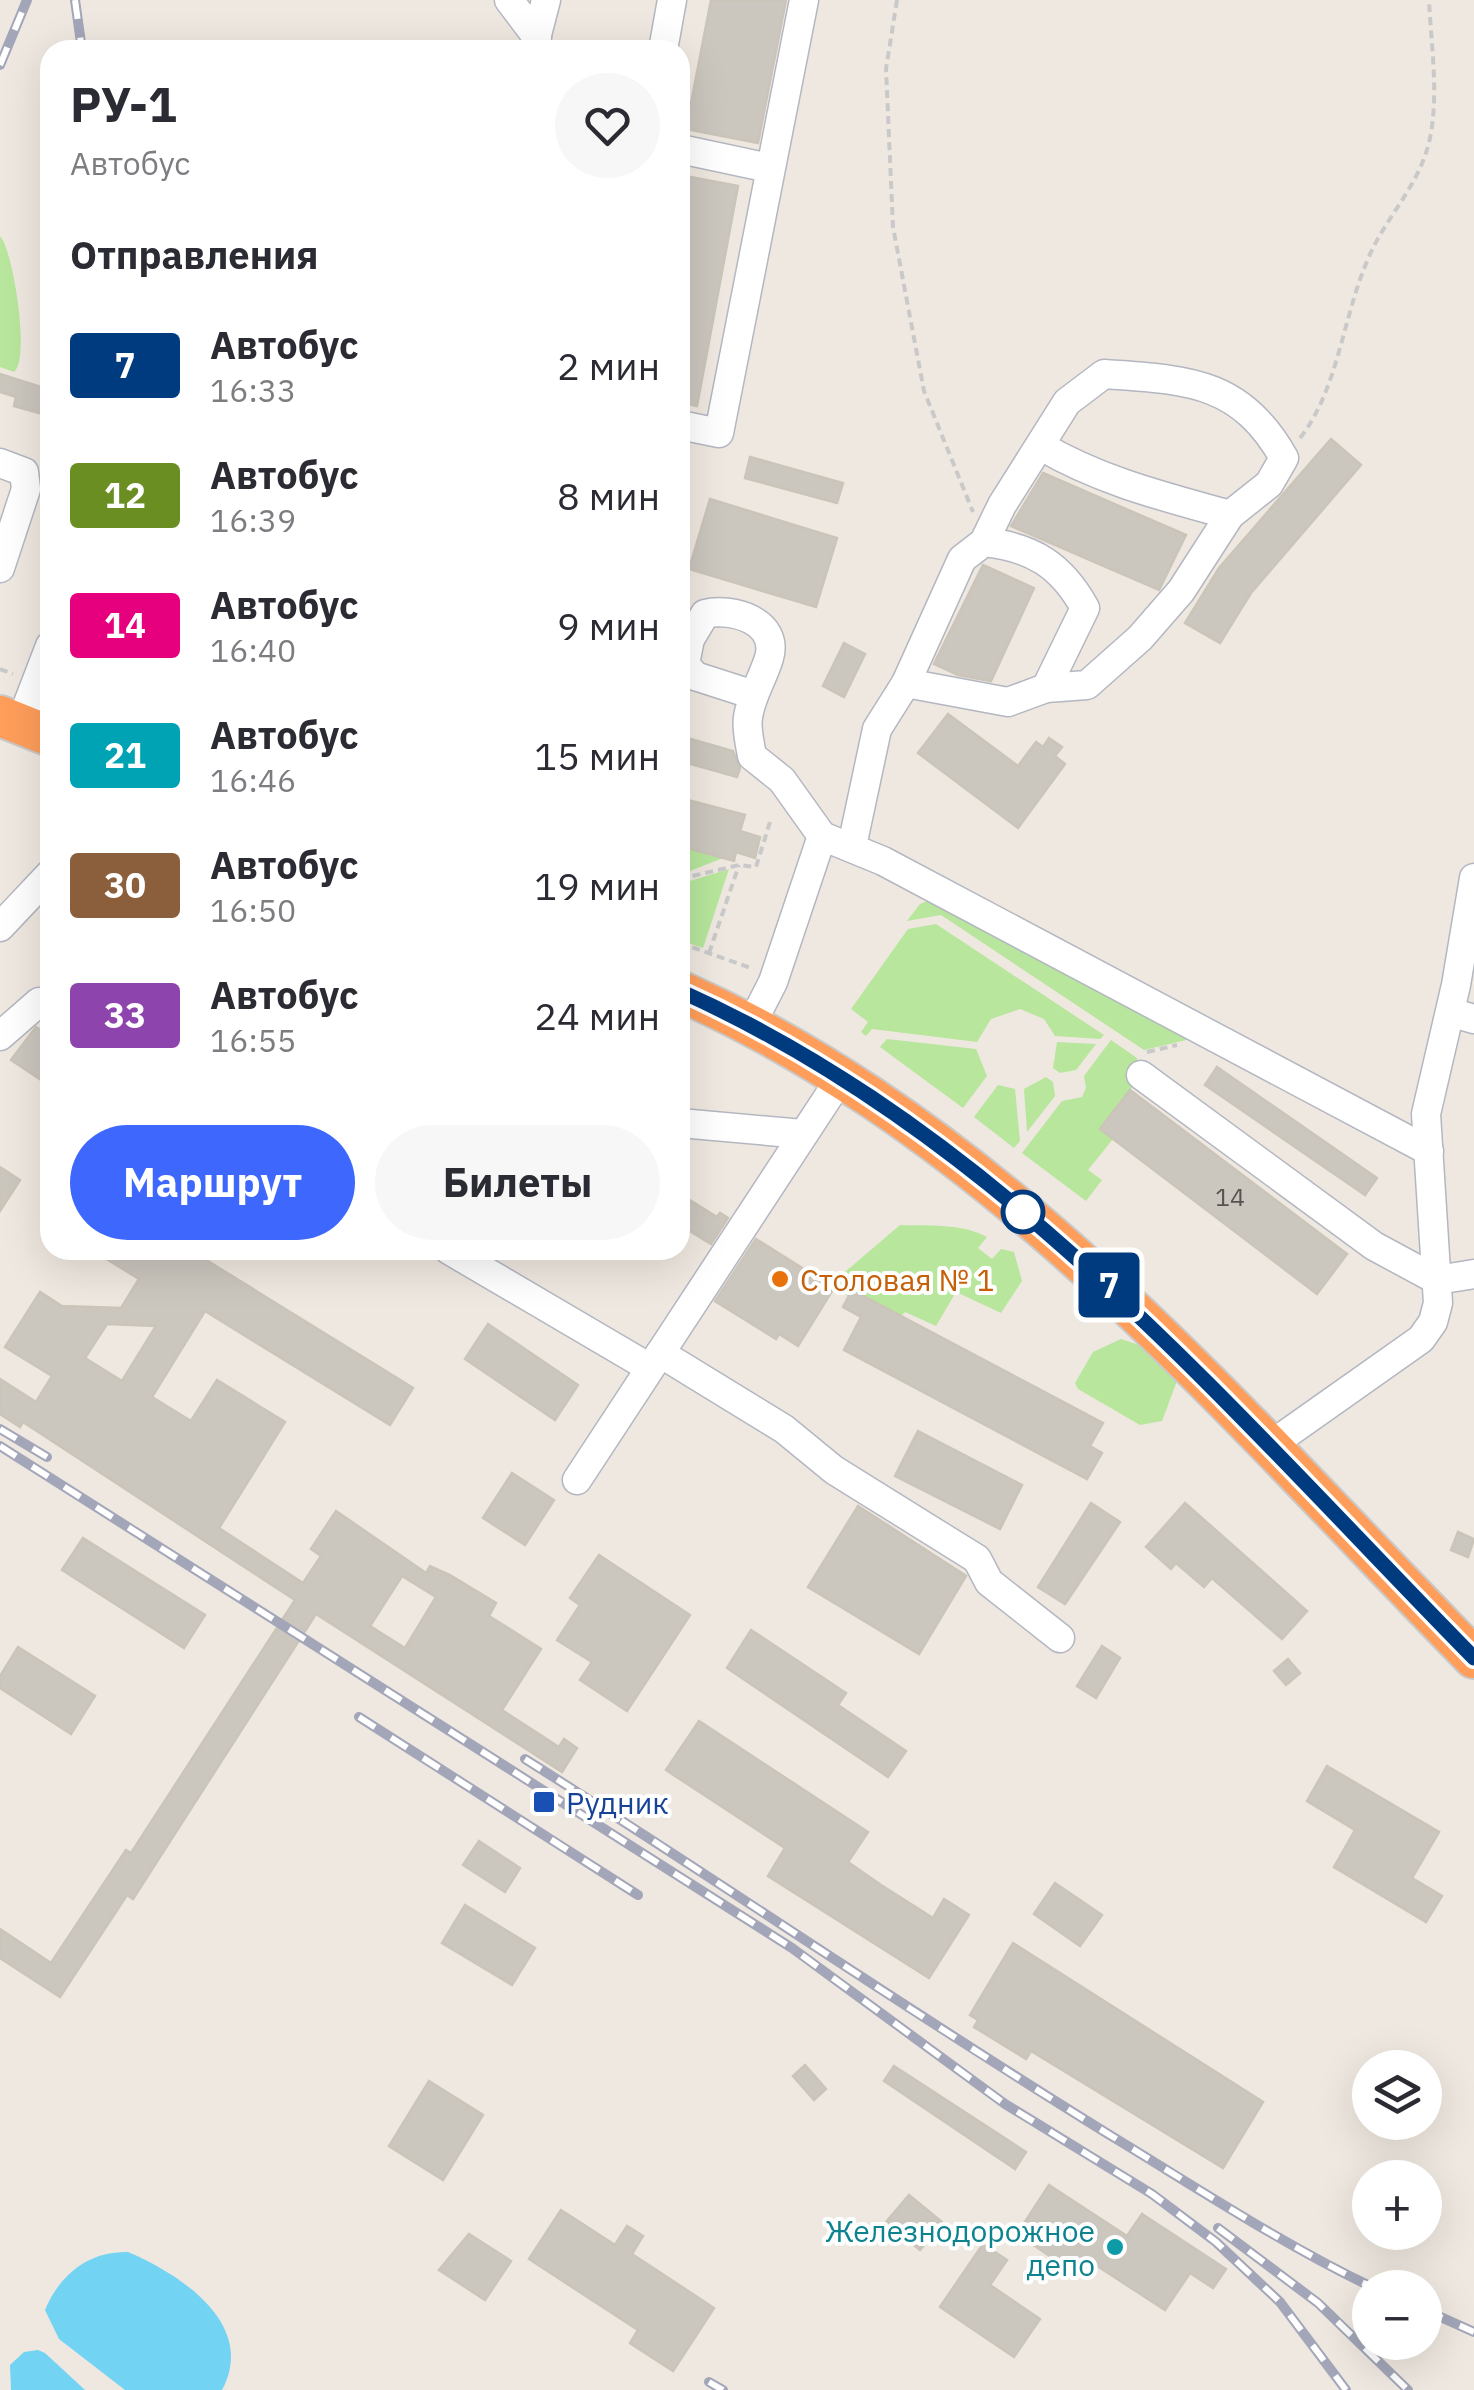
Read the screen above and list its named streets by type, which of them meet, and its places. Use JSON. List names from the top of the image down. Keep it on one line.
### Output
{"places":{"other":["Столовая № 1","Железнодорожное депо"],"transit":["Рудник"]},"lines":["bus line 7"],"house_numbers":["14"],"page":{"on_map":"7","heading":[["РУ-1","Автобус"],"Отправления"],"list":[{"mark":"7","name":"Автобус","note":"16:33","value":"2 мин"},{"mark":"12","name":"Автобус","note":"16:39","value":"8 мин"},{"mark":"14","name":"Автобус","note":"16:40","value":"9 мин"},{"mark":"21","name":"Автобус","note":"16:46","value":"15 мин"},{"mark":"30","name":"Автобус","note":"16:50","value":"19 мин"},{"mark":"33","name":"Автобус","note":"16:55","value":"24 мин"}],"buttons":["Маршрут","Билеты"],"map_buttons":["+","−"]}}
